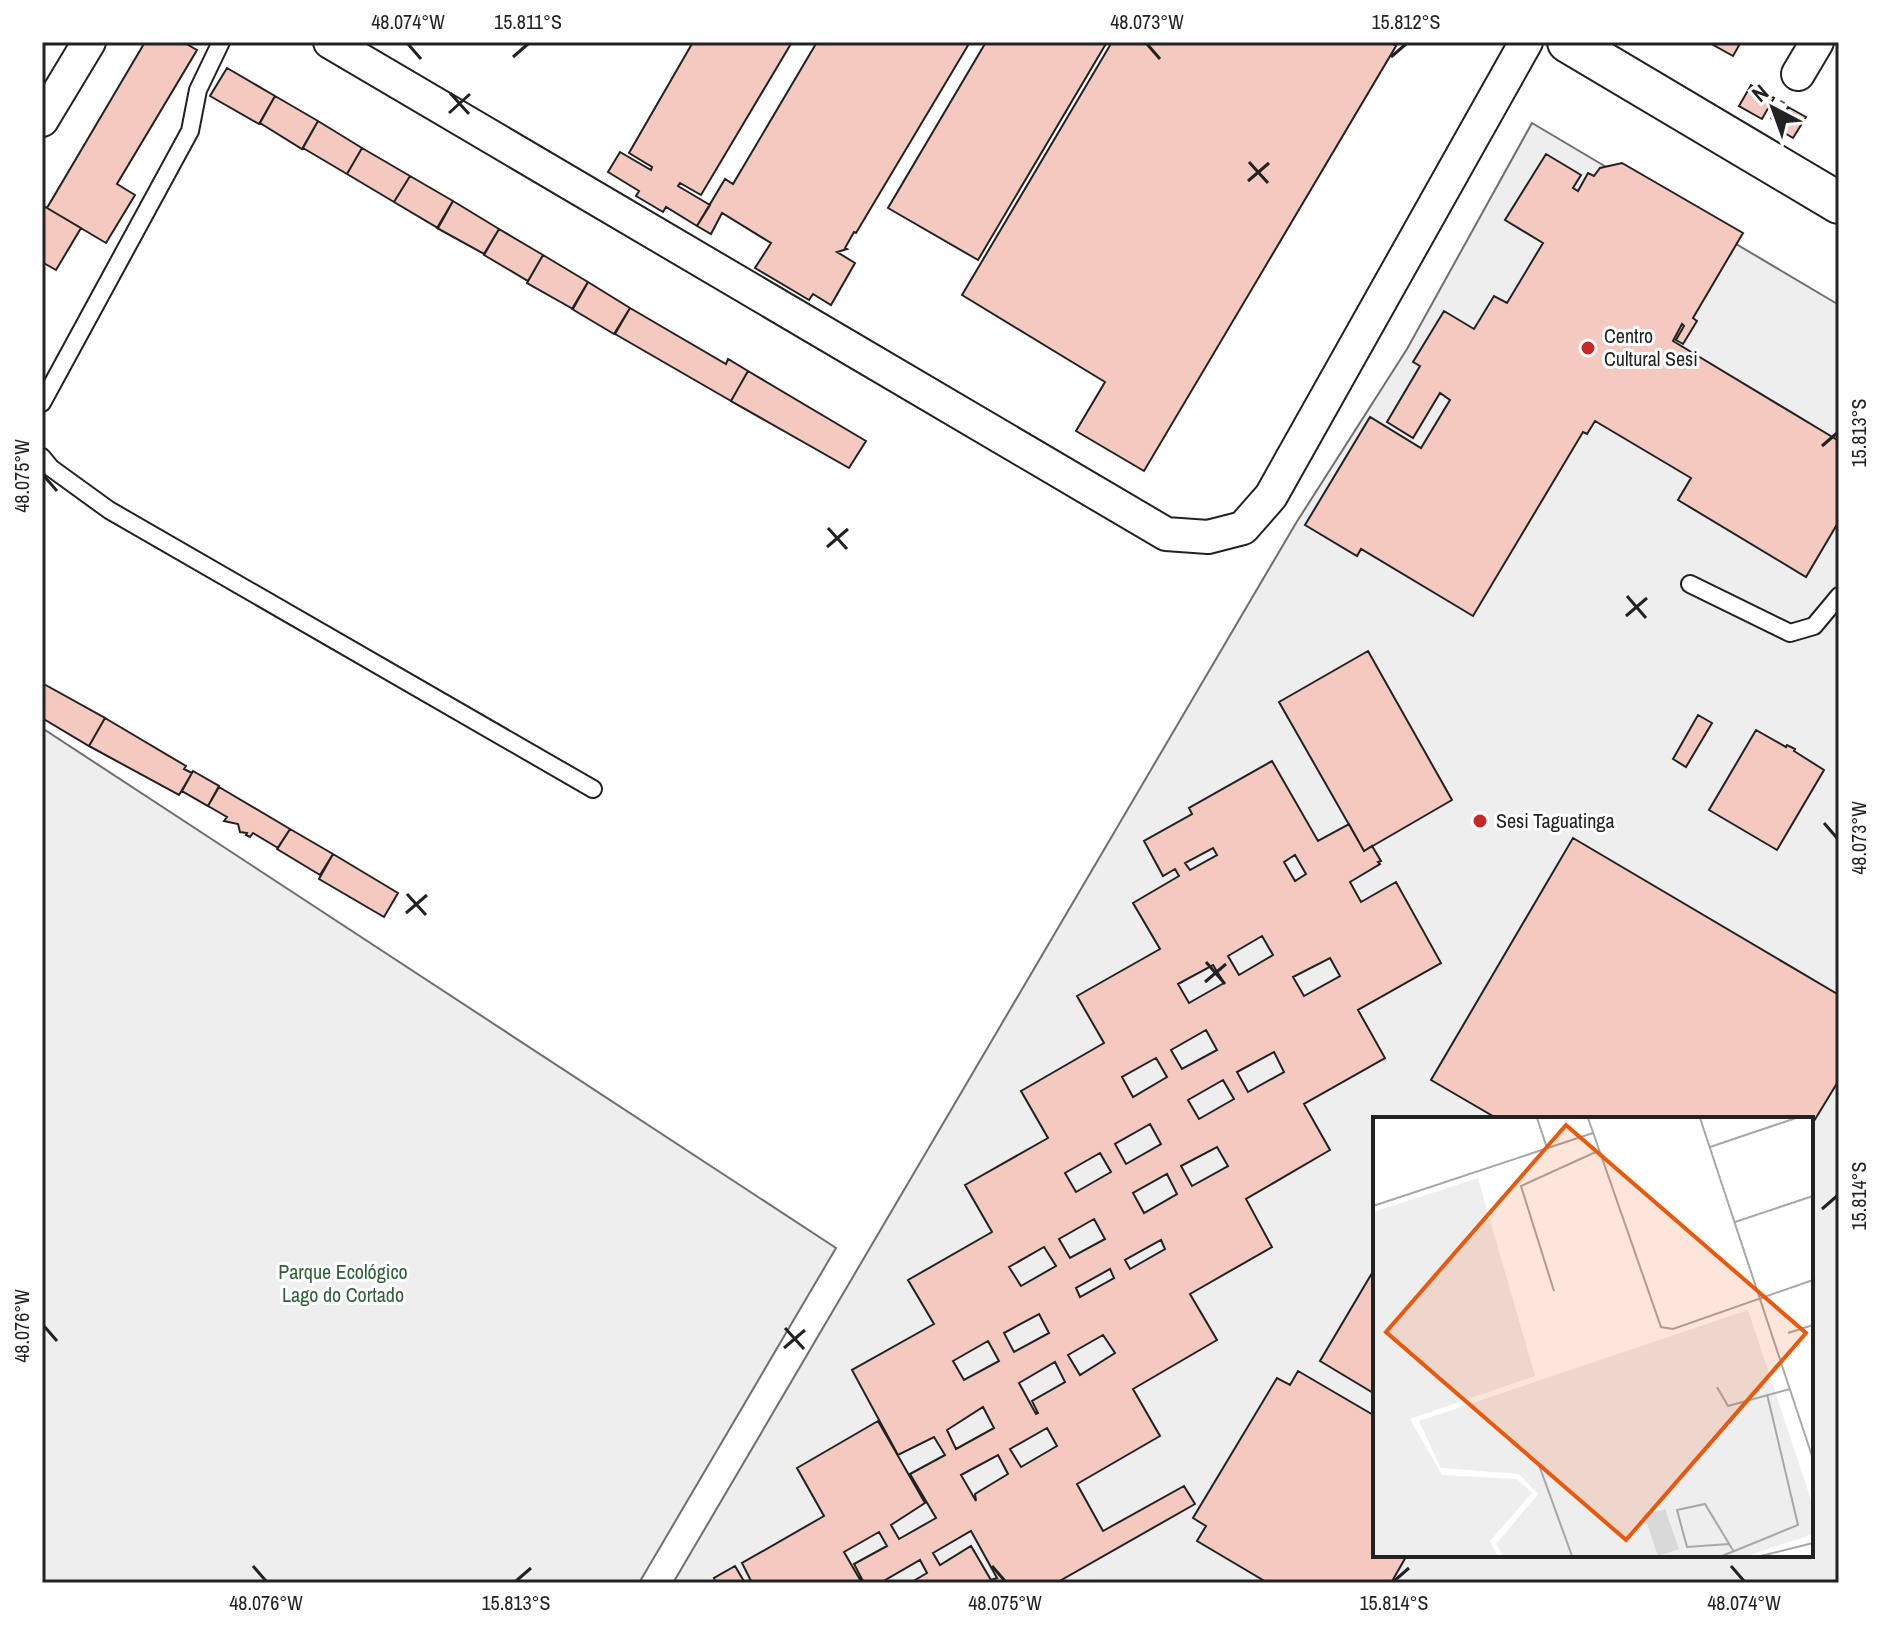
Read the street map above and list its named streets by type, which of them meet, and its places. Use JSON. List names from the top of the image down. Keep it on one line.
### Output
{"parks":["Parque Ecológico Lago do Cortado"],"places":["Centro Cultural Sesi","Sesi Taguatinga"],"north":"top left","coordinates":["48.074°W","15.811°S","48.073°W","15.812°S","15.813°S","48.075°W","15.814°S","48.076°W"]}
